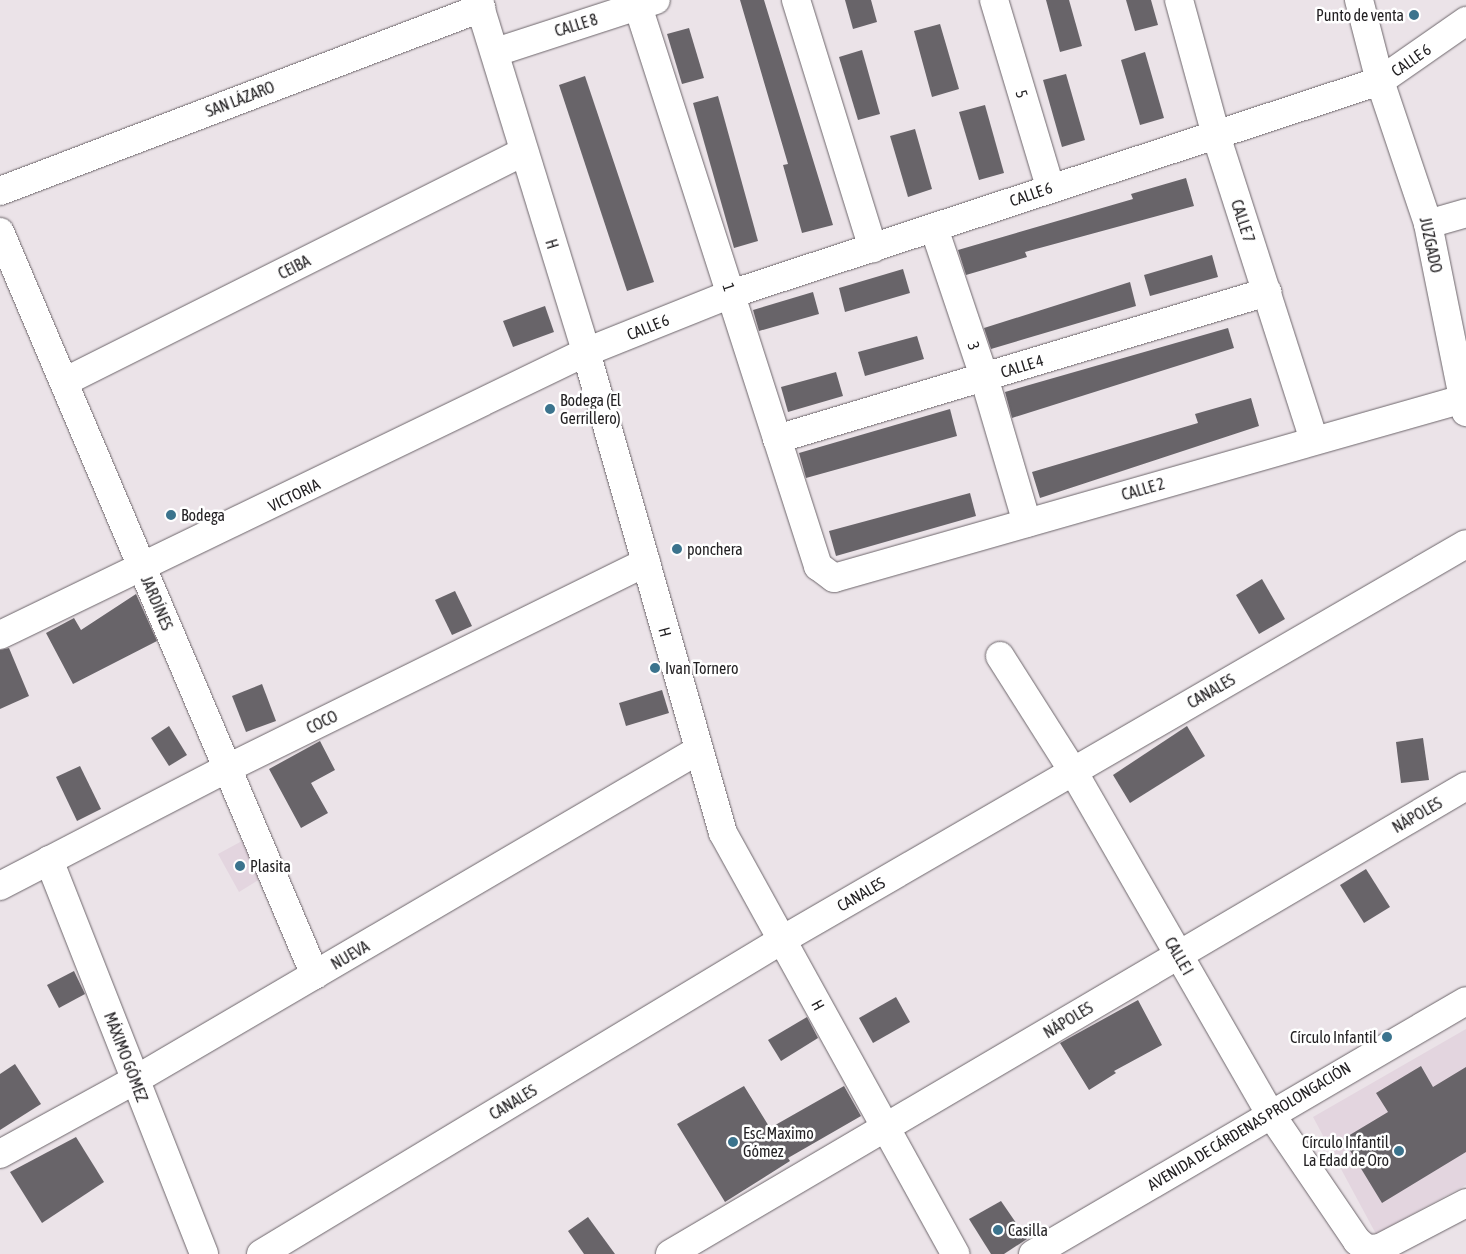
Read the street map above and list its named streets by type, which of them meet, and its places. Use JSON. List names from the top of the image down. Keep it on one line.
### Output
{"streets":{"street":["CALLE 8","CALLE 6","5","SAN LÁZARO","CALLE 7","H","JUZGADO","CEIBA","1","3","CALLE 4","CALLE 2","VICTORIA","JARDÍNES","CANALES","COCO","NÁPOLES","NUEVA","CALLE I","MÁXIMO GÓMEZ","AVENIDA DE CÁRDENAS PROLONGACIÓN"]},"crossings":[["CALLE 8","H"],["CALLE 8","1"],["CALLE 6","5"],["CALLE 6","CALLE 7"],["CALLE 6","H"],["CALLE 6","JUZGADO"],["CALLE 6","1"],["CALLE 6","3"],["CALLE 6","VICTORIA"],["SAN LÁZARO","H"],["CALLE 7","CALLE 4"],["CALLE 7","CALLE 2"],["H","CEIBA"],["H","VICTORIA"],["H","CANALES"],["H","COCO"],["H","NÁPOLES"],["H","NUEVA"],["JUZGADO","CALLE 2"],["CEIBA","JARDÍNES"],["1","CALLE 4"],["1","CALLE 2"],["3","CALLE 4"],["3","CALLE 2"],["VICTORIA","JARDÍNES"],["JARDÍNES","COCO"],["JARDÍNES","NUEVA"],["CANALES","CALLE I"],["COCO","MÁXIMO GÓMEZ"],["NÁPOLES","CALLE I"],["NUEVA","MÁXIMO GÓMEZ"],["CALLE I","AVENIDA DE CÁRDENAS PROLONGACIÓN"]],"places":["Punto de venta","Bodega (El Gerrillero)","Bodega","ponchera","Ivan Tornero","Plasita","Círculo Infantil","Esc. Maximo Gómez","Círculo Infantil La Edad de Oro","Casilla"]}
